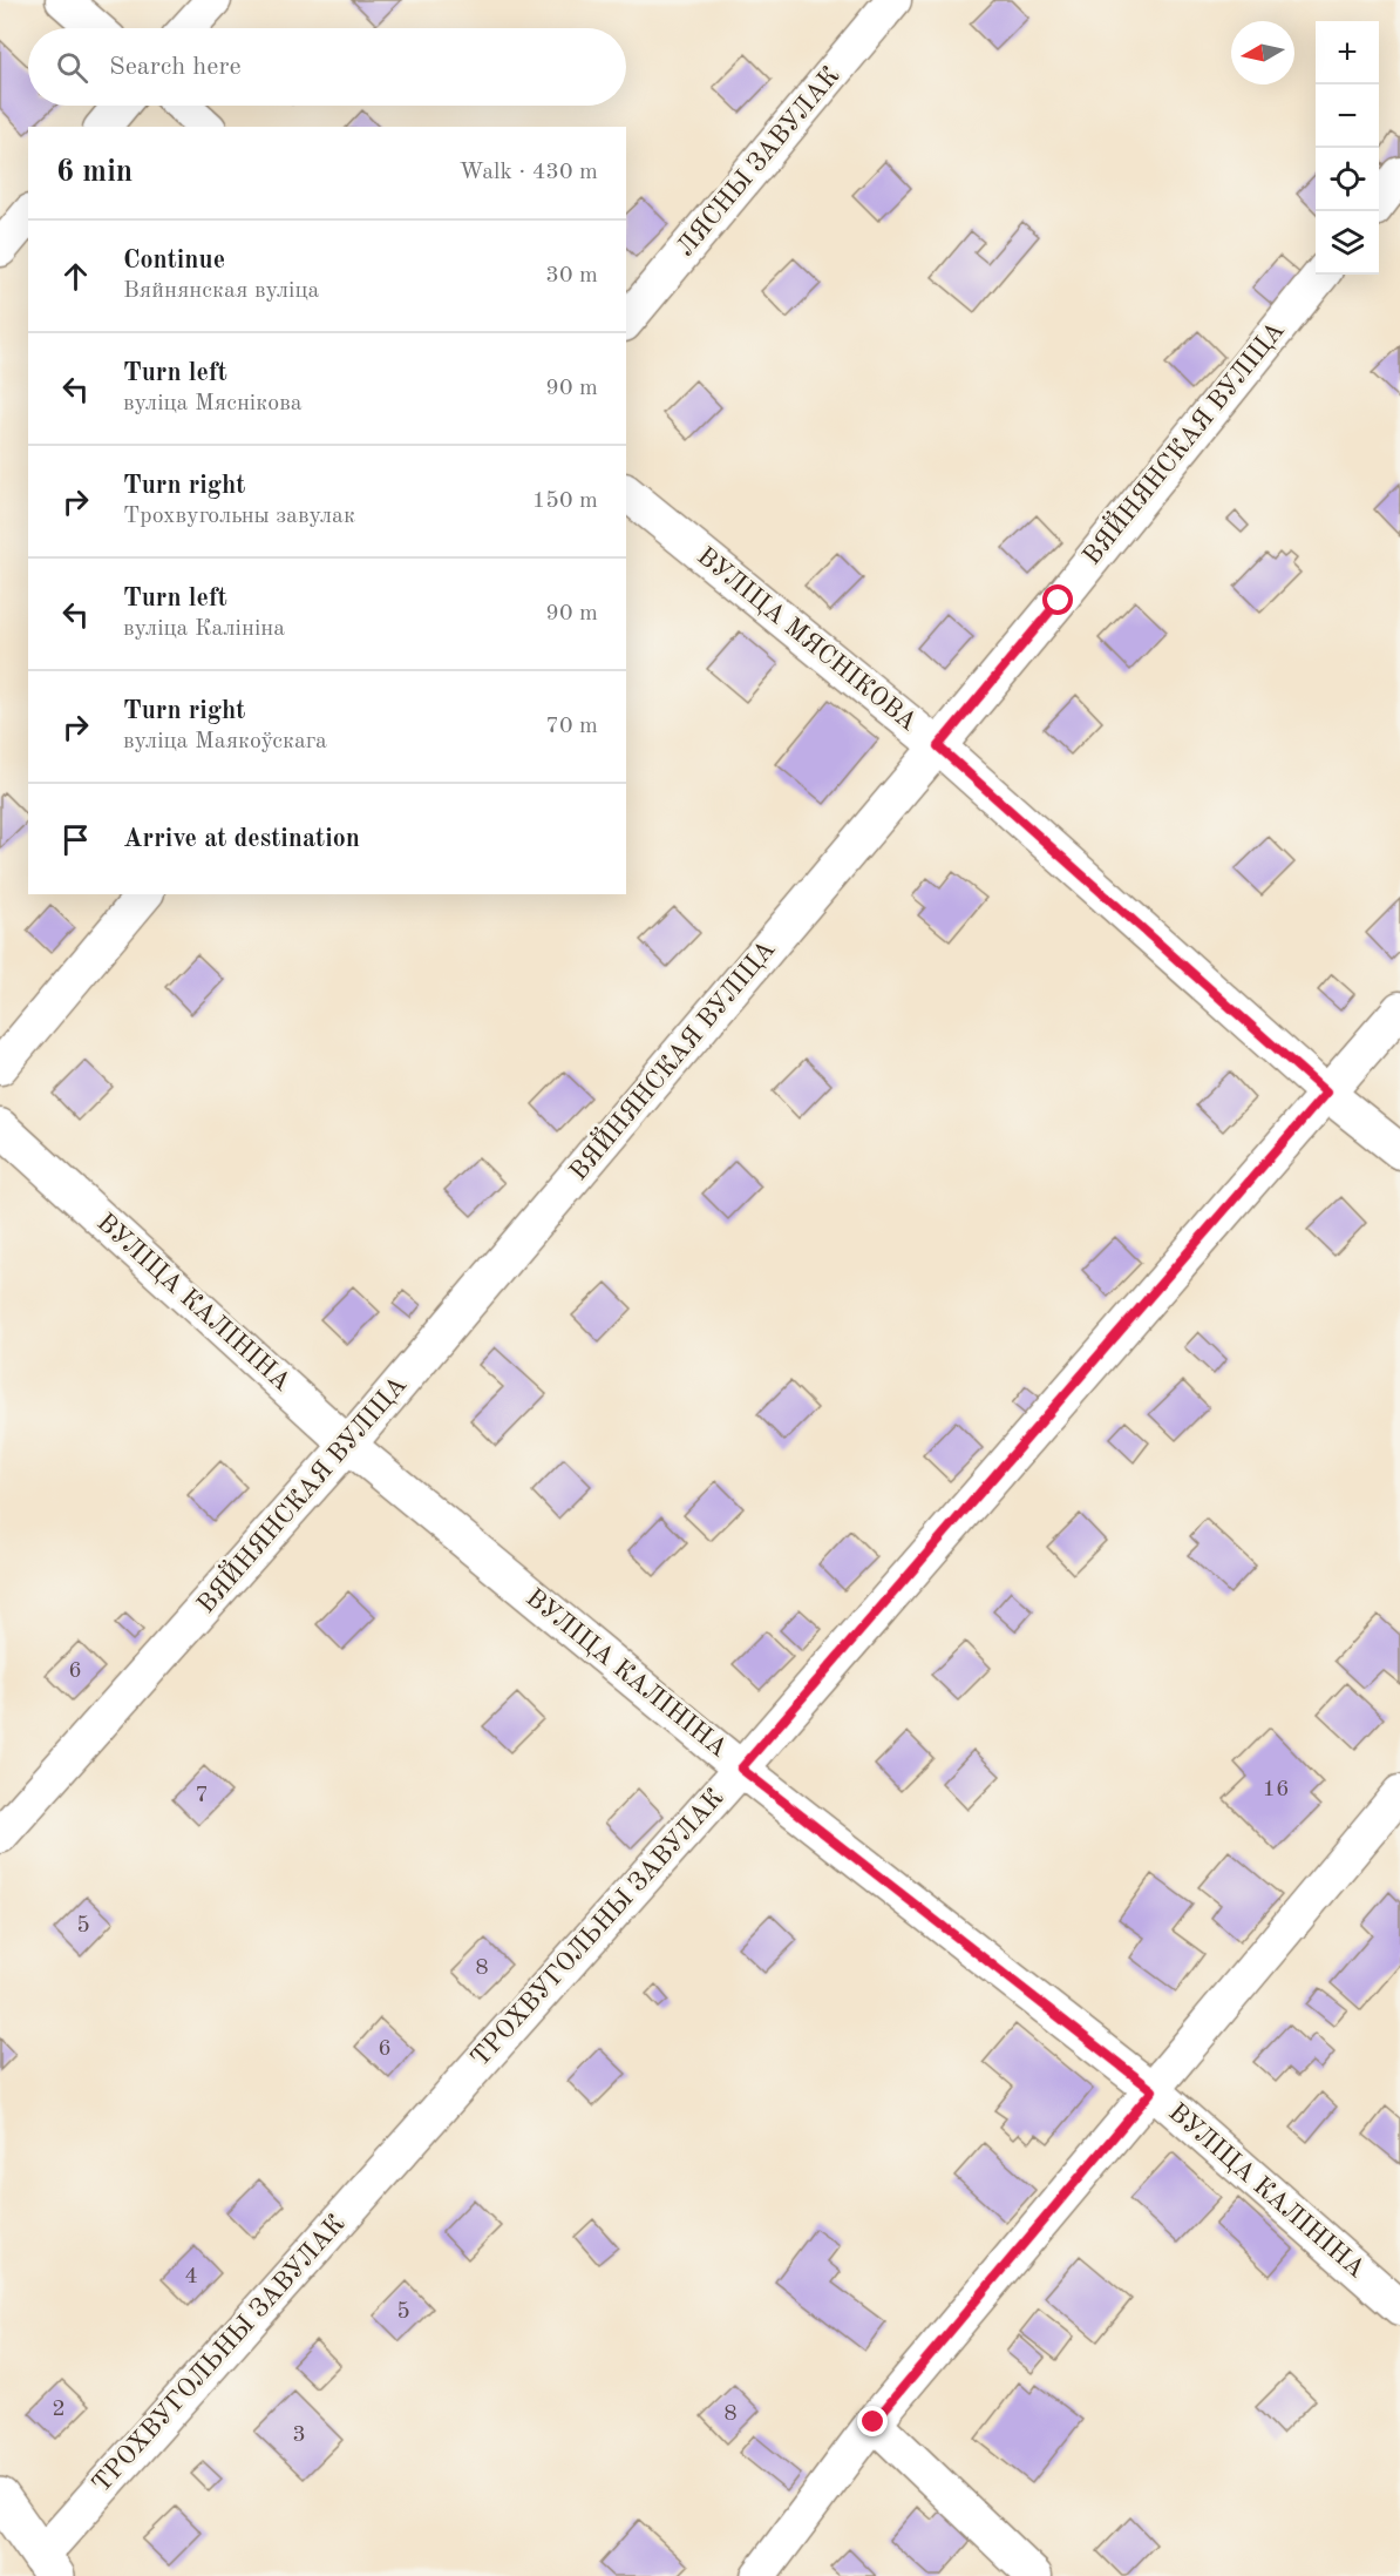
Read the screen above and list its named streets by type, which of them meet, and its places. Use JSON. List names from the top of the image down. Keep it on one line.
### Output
{"streets":{"street":["ЛЯСНЫ ЗАВУЛАК","ВЯЙНЯНСКАЯ ВУЛІЦА","ВУЛІЦА МЯСНІКОВА","ВУЛІЦА КАЛІНІНА","ТРОХВУГОЛЬНЫ ЗАВУЛАК"]},"crossings":[["ВЯЙНЯНСКАЯ ВУЛІЦА","ВУЛІЦА МЯСНІКОВА"],["ВЯЙНЯНСКАЯ ВУЛІЦА","ВУЛІЦА КАЛІНІНА"],["ВУЛІЦА МЯСНІКОВА","ТРОХВУГОЛЬНЫ ЗАВУЛАК"],["ВУЛІЦА КАЛІНІНА","ТРОХВУГОЛЬНЫ ЗАВУЛАК"]],"house_numbers":["6","16","7","5","8","6","4","5","2","8","3"],"north":"left","page":{"map_buttons":["+","−"],"search":"Search here","heading":["6 min","Walk · 430 m"],"list":[["Continue","Вяйнянская вуліца","30 m"],["Turn left","вуліца Мяснікова","90 m"],["Turn right","Трохвугольны завулак","150 m"],["Turn left","вуліца Калініна","90 m"],["Turn right","вуліца Маякоўскага","70 m"],"Arrive at destination"]}}
